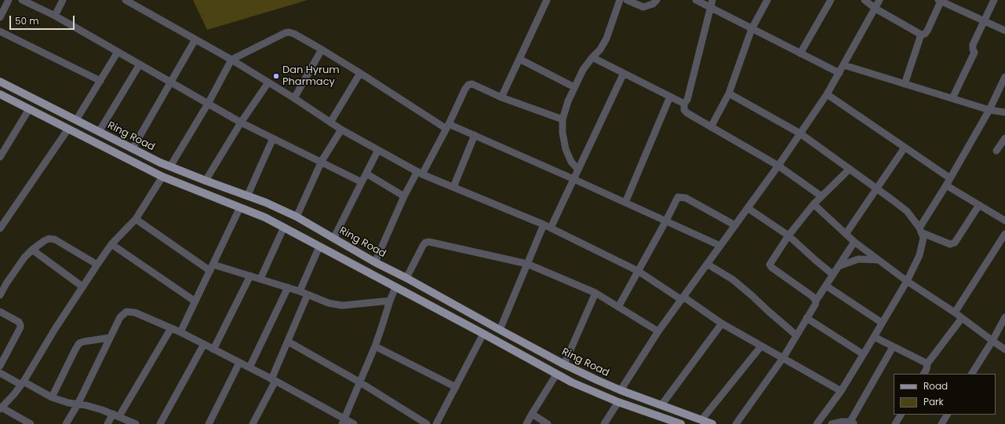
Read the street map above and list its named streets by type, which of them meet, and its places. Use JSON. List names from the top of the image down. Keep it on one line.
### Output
{"streets":{"main road":["Ring Road"]},"places":["Dan Hyrum Pharmacy"],"legend":["Road","Park"],"scale_bar":"50 m"}
